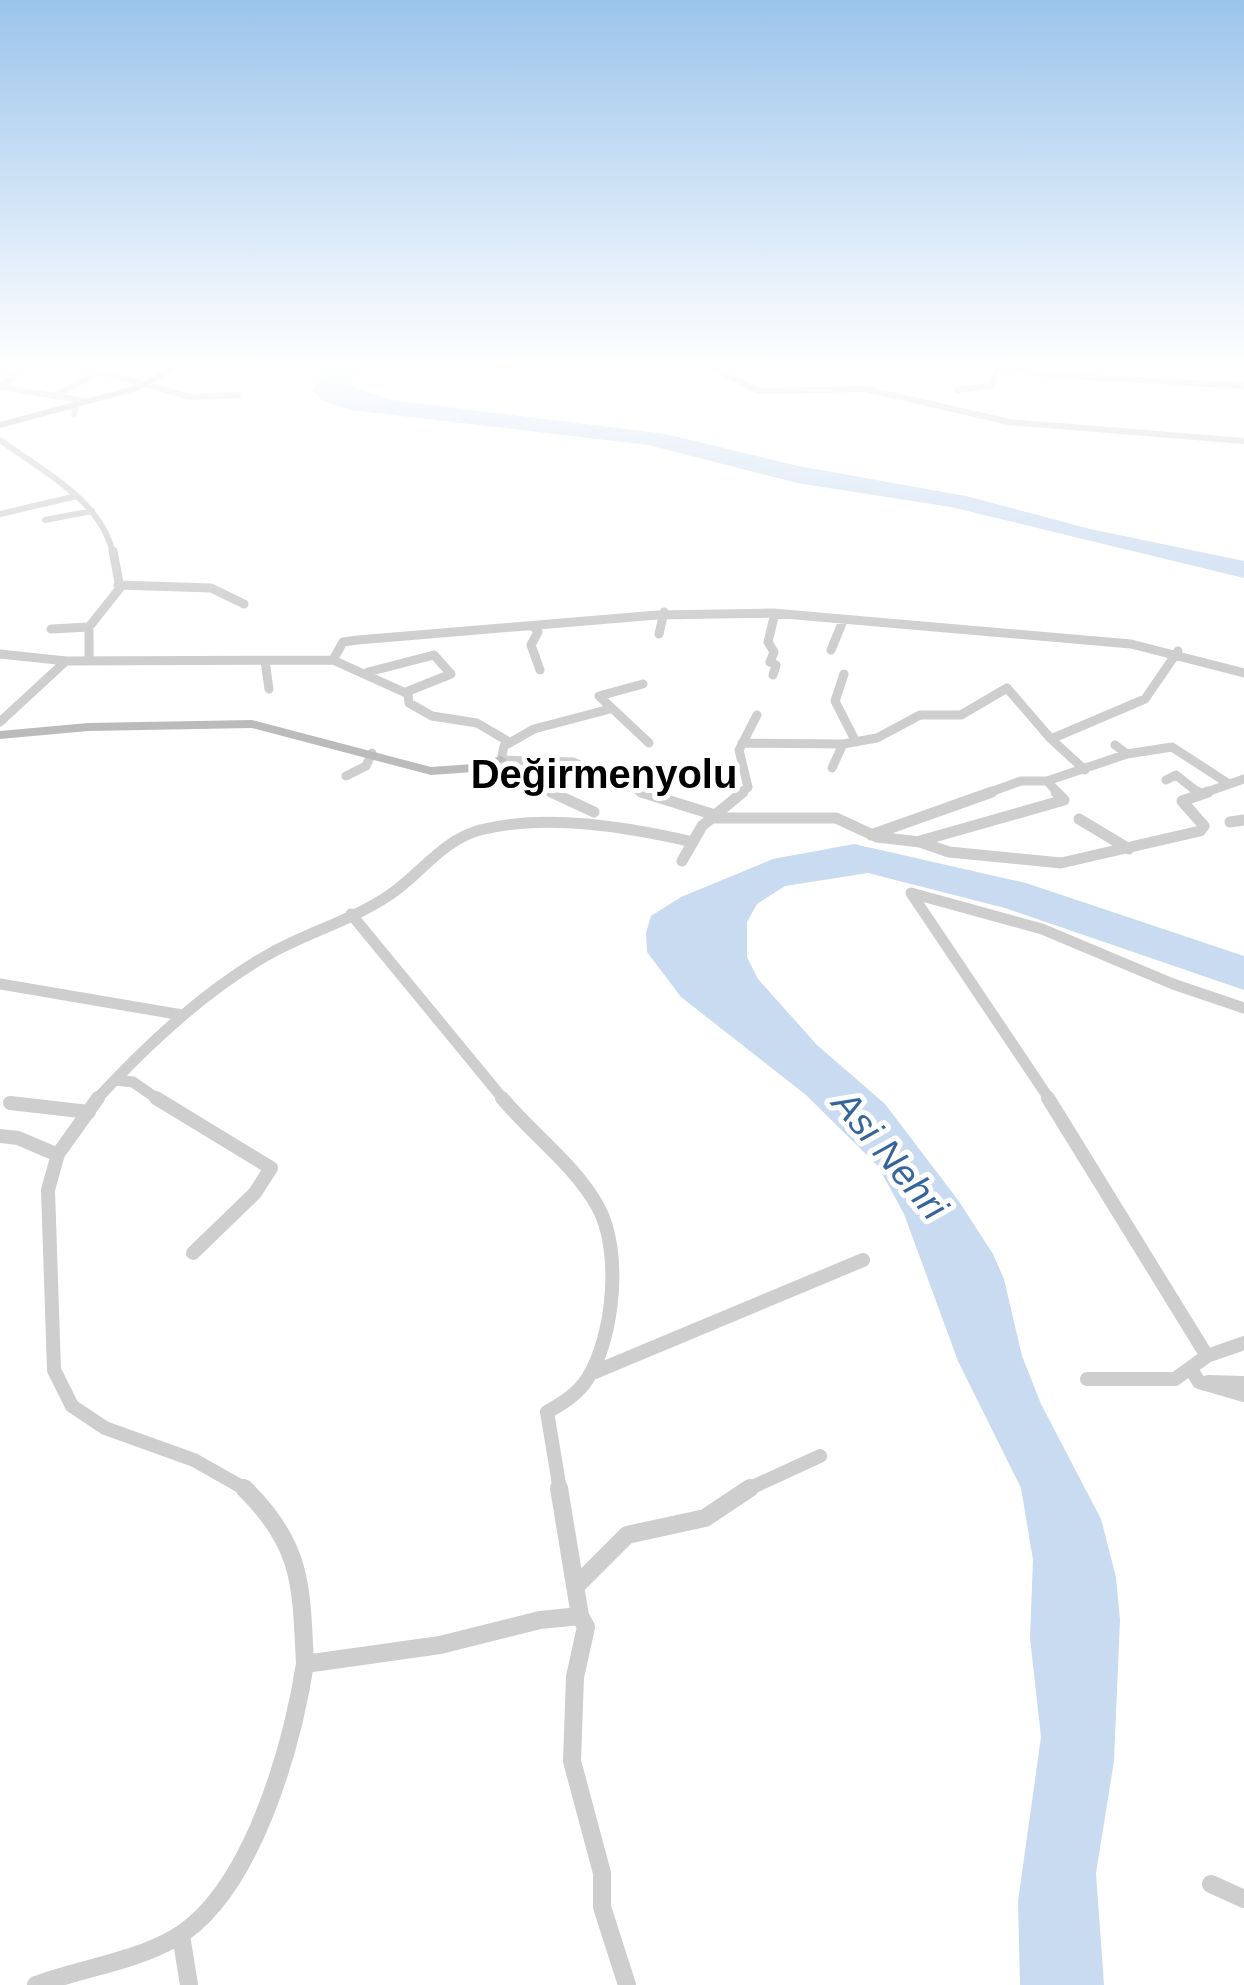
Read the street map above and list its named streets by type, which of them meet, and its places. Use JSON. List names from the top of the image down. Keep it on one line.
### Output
{"districts":["Değirmenyolu"],"water":["Asi Nehri"]}
